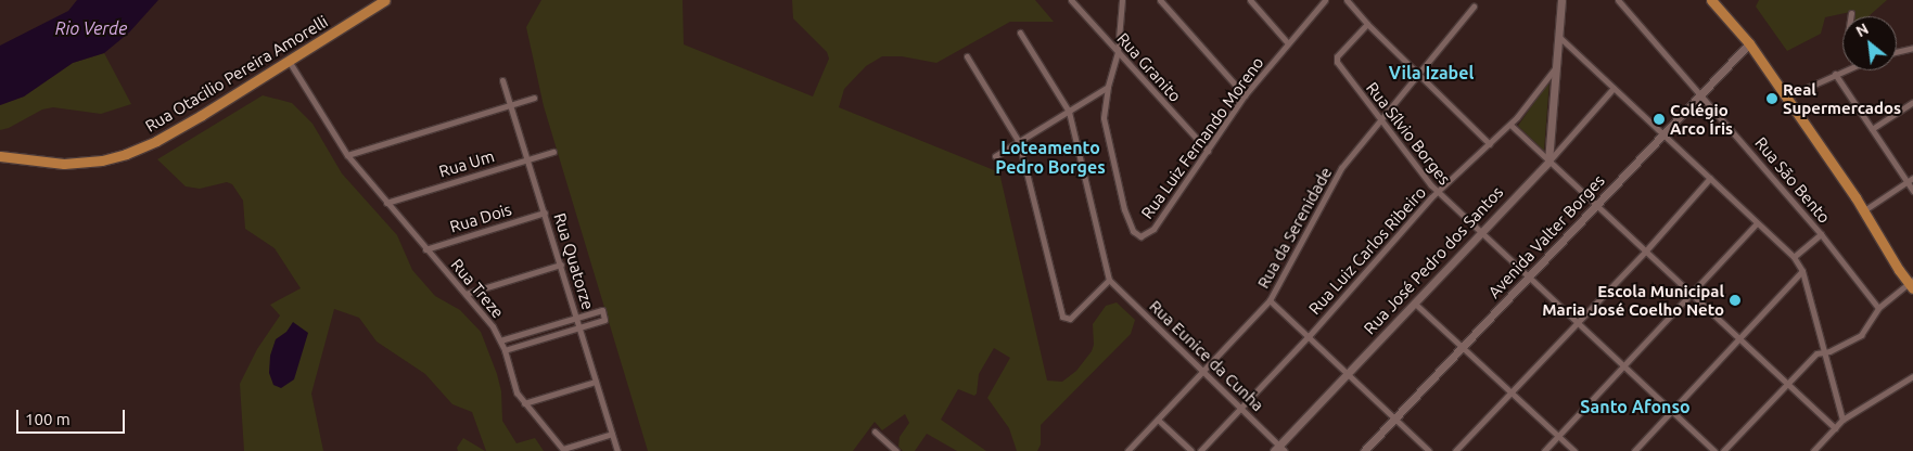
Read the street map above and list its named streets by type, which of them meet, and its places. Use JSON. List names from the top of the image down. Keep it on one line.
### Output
{"streets":{"main road":["Rua Otacilio Pereira Amorelli"],"street":["Rua Granito","Rua Sílvio Borges","Rua Luiz Fernando Moreno","Rua Um","Rua São Bento","Rua Dois","Rua da Serenidade","Avenida Valter Borges","Rua Luiz Carlos Ribeiro","Rua José Pedro dos Santos","Rua Quatorze","Rua Treze","Rua Eunice da Cunha"]},"crossings":[["Rua Granito","Rua Luiz Fernando Moreno"],["Rua Otacilio Pereira Amorelli","Rua Treze"],["Rua Sílvio Borges","Rua da Serenidade"],["Rua Sílvio Borges","Avenida Valter Borges"],["Rua Sílvio Borges","Rua Luiz Carlos Ribeiro"],["Rua Sílvio Borges","Rua José Pedro dos Santos"],["Rua Um","Rua Quatorze"],["Rua Um","Rua Treze"],["Rua São Bento","Avenida Valter Borges"],["Rua Dois","Rua Quatorze"],["Rua Dois","Rua Treze"],["Rua da Serenidade","Rua Eunice da Cunha"],["Rua Luiz Carlos Ribeiro","Rua Eunice da Cunha"],["Rua José Pedro dos Santos","Rua Eunice da Cunha"]],"districts":["Vila Izabel","Loteamento Pedro Borges","Santo Afonso"],"water":["Rio Verde"],"places":["Real Supermercados","Colégio Arco Íris","Escola Municipal Maria José Coelho Neto"],"scale_bar":"100 m","north":"top left"}
